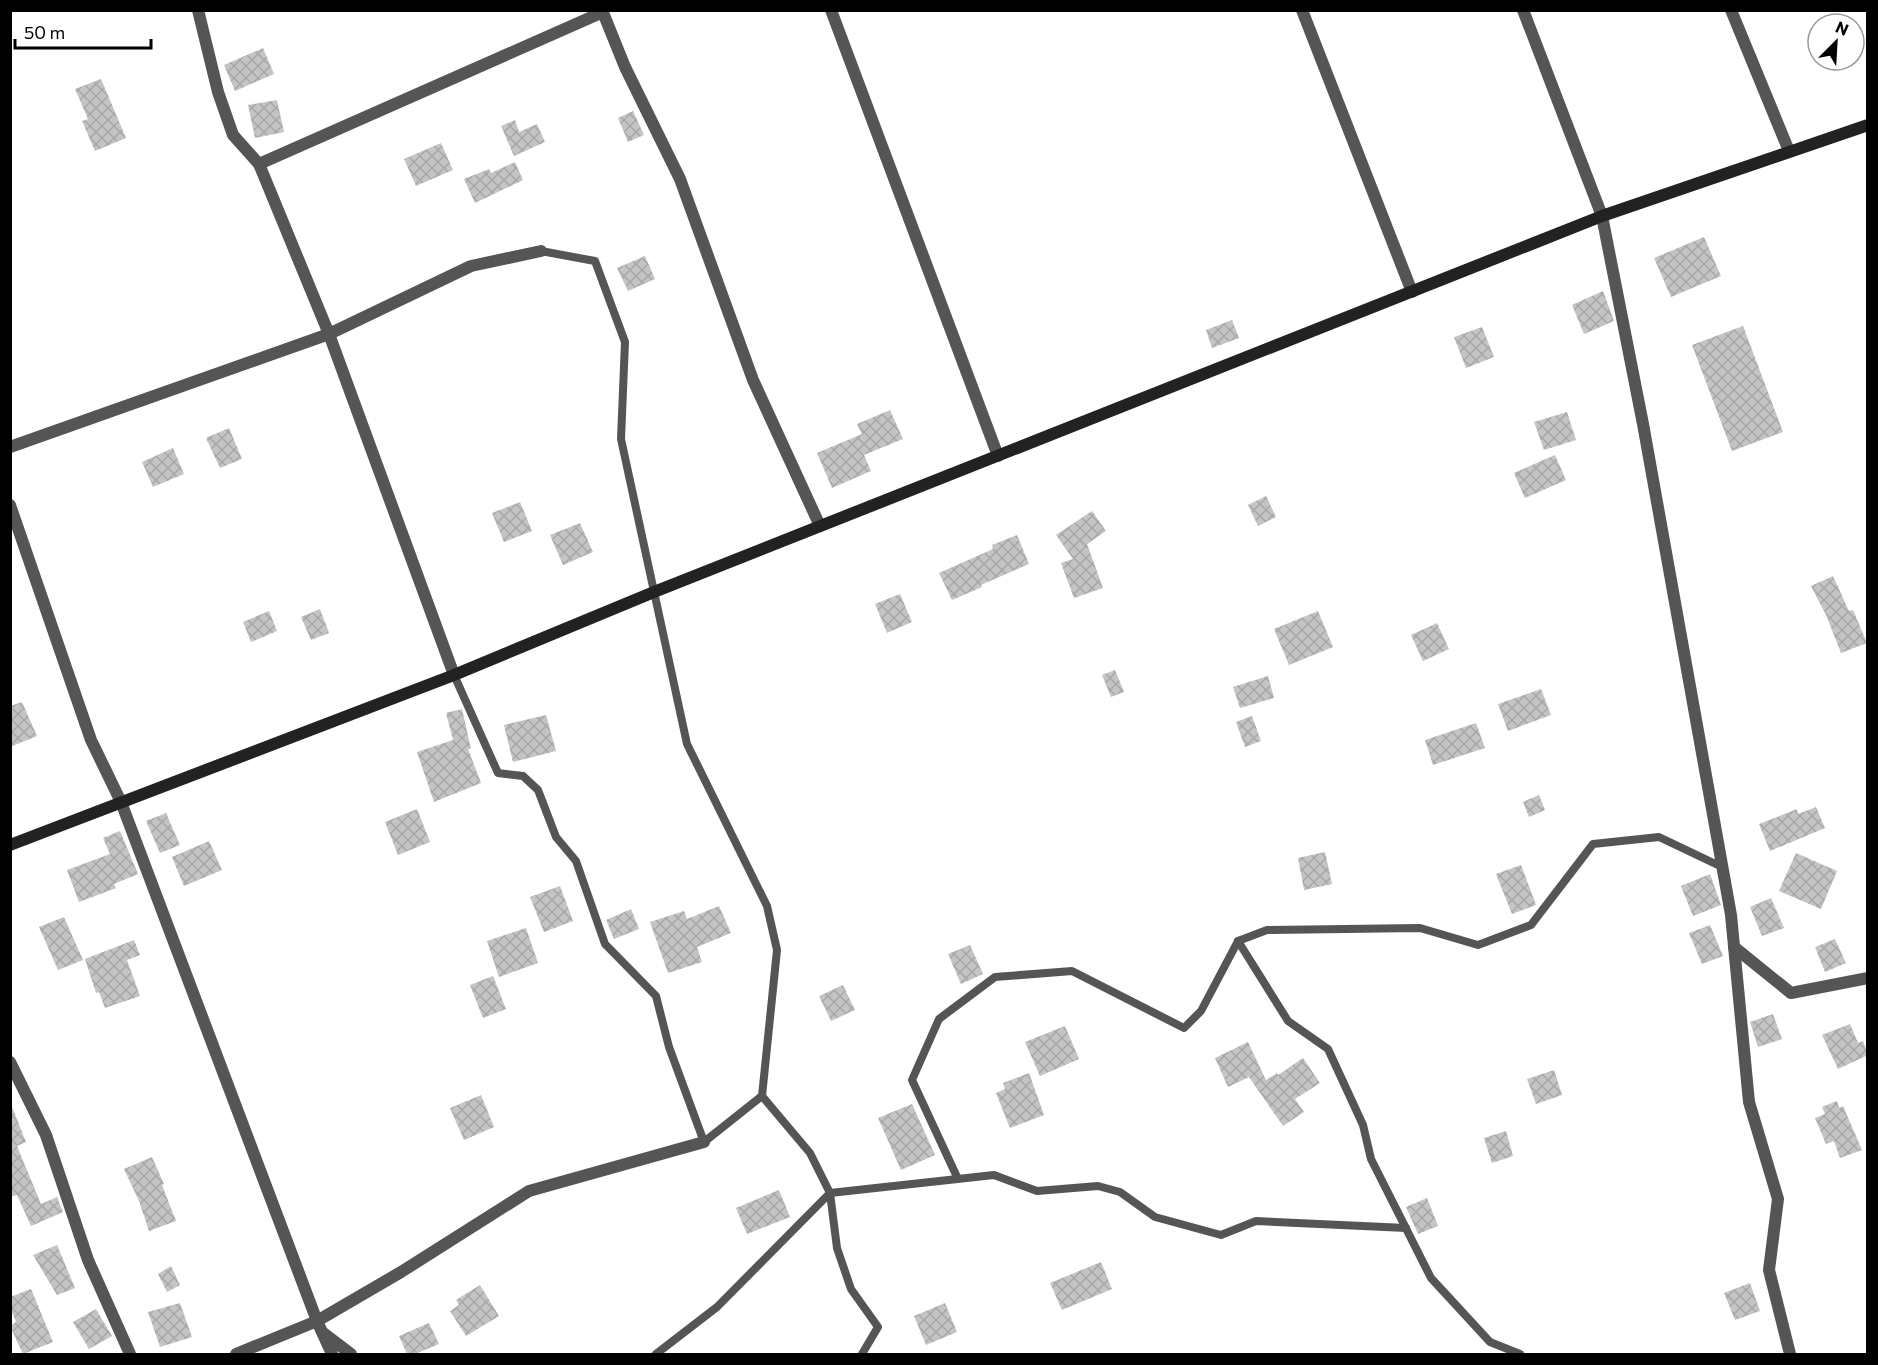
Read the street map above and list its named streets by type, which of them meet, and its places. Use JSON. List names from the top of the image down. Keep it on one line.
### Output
{"scale_bar":"50 m","north":"top right"}
